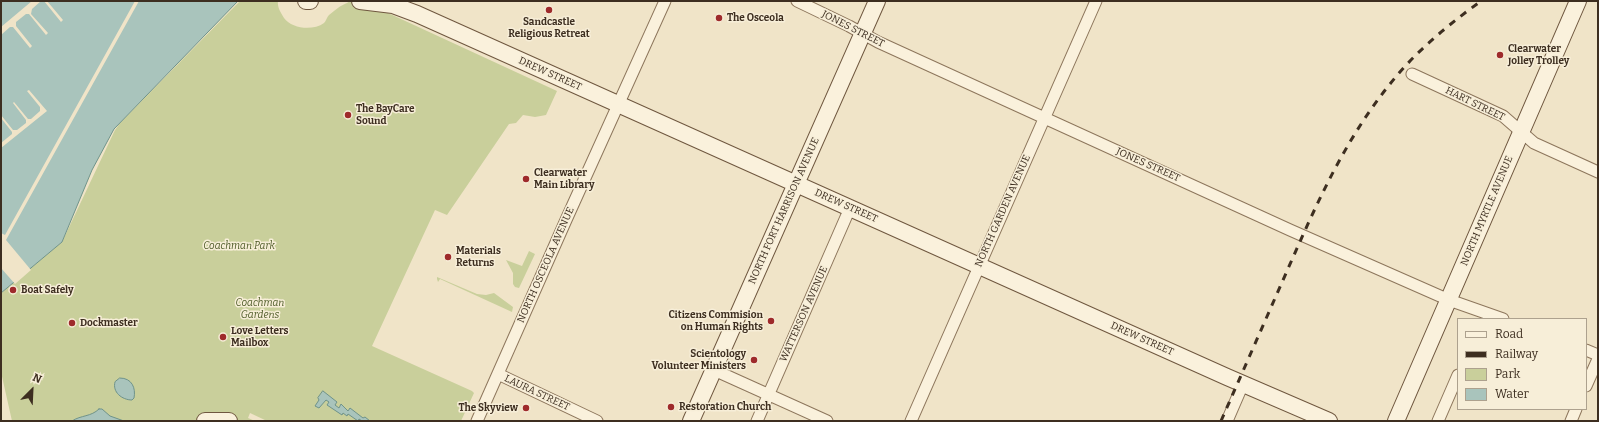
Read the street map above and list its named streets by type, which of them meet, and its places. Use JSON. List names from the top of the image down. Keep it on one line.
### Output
{"streets":{"street":["JONES STREET","DREW STREET","HART STREET","NORTH FORT HARRISON AVENUE","NORTH GARDEN AVENUE","NORTH MYRTLE AVENUE","NORTH OSCEOLA AVENUE","WATTERSON AVENUE","LAURA STREET"]},"crossings":[["JONES STREET","NORTH FORT HARRISON AVENUE"],["JONES STREET","NORTH GARDEN AVENUE"],["JONES STREET","NORTH MYRTLE AVENUE"],["DREW STREET","NORTH FORT HARRISON AVENUE"],["DREW STREET","NORTH GARDEN AVENUE"],["DREW STREET","NORTH OSCEOLA AVENUE"],["DREW STREET","WATTERSON AVENUE"],["HART STREET","NORTH MYRTLE AVENUE"],["NORTH OSCEOLA AVENUE","LAURA STREET"]],"parks":["Coachman Park","Coachman Gardens"],"places":["Sandcastle Religious Retreat","The Osceola","Clearwater Jolley Trolley","The BayCare Sound","Clearwater Main Library","Materials Returns","Boat Safely","Citizens Commision on Human Rights","Dockmaster","Love Letters Mailbox","Scientology Volunteer Ministers","Restoration Church","The Skyview"],"legend":["Road","Railway","Park","Water"],"north":"top right"}
